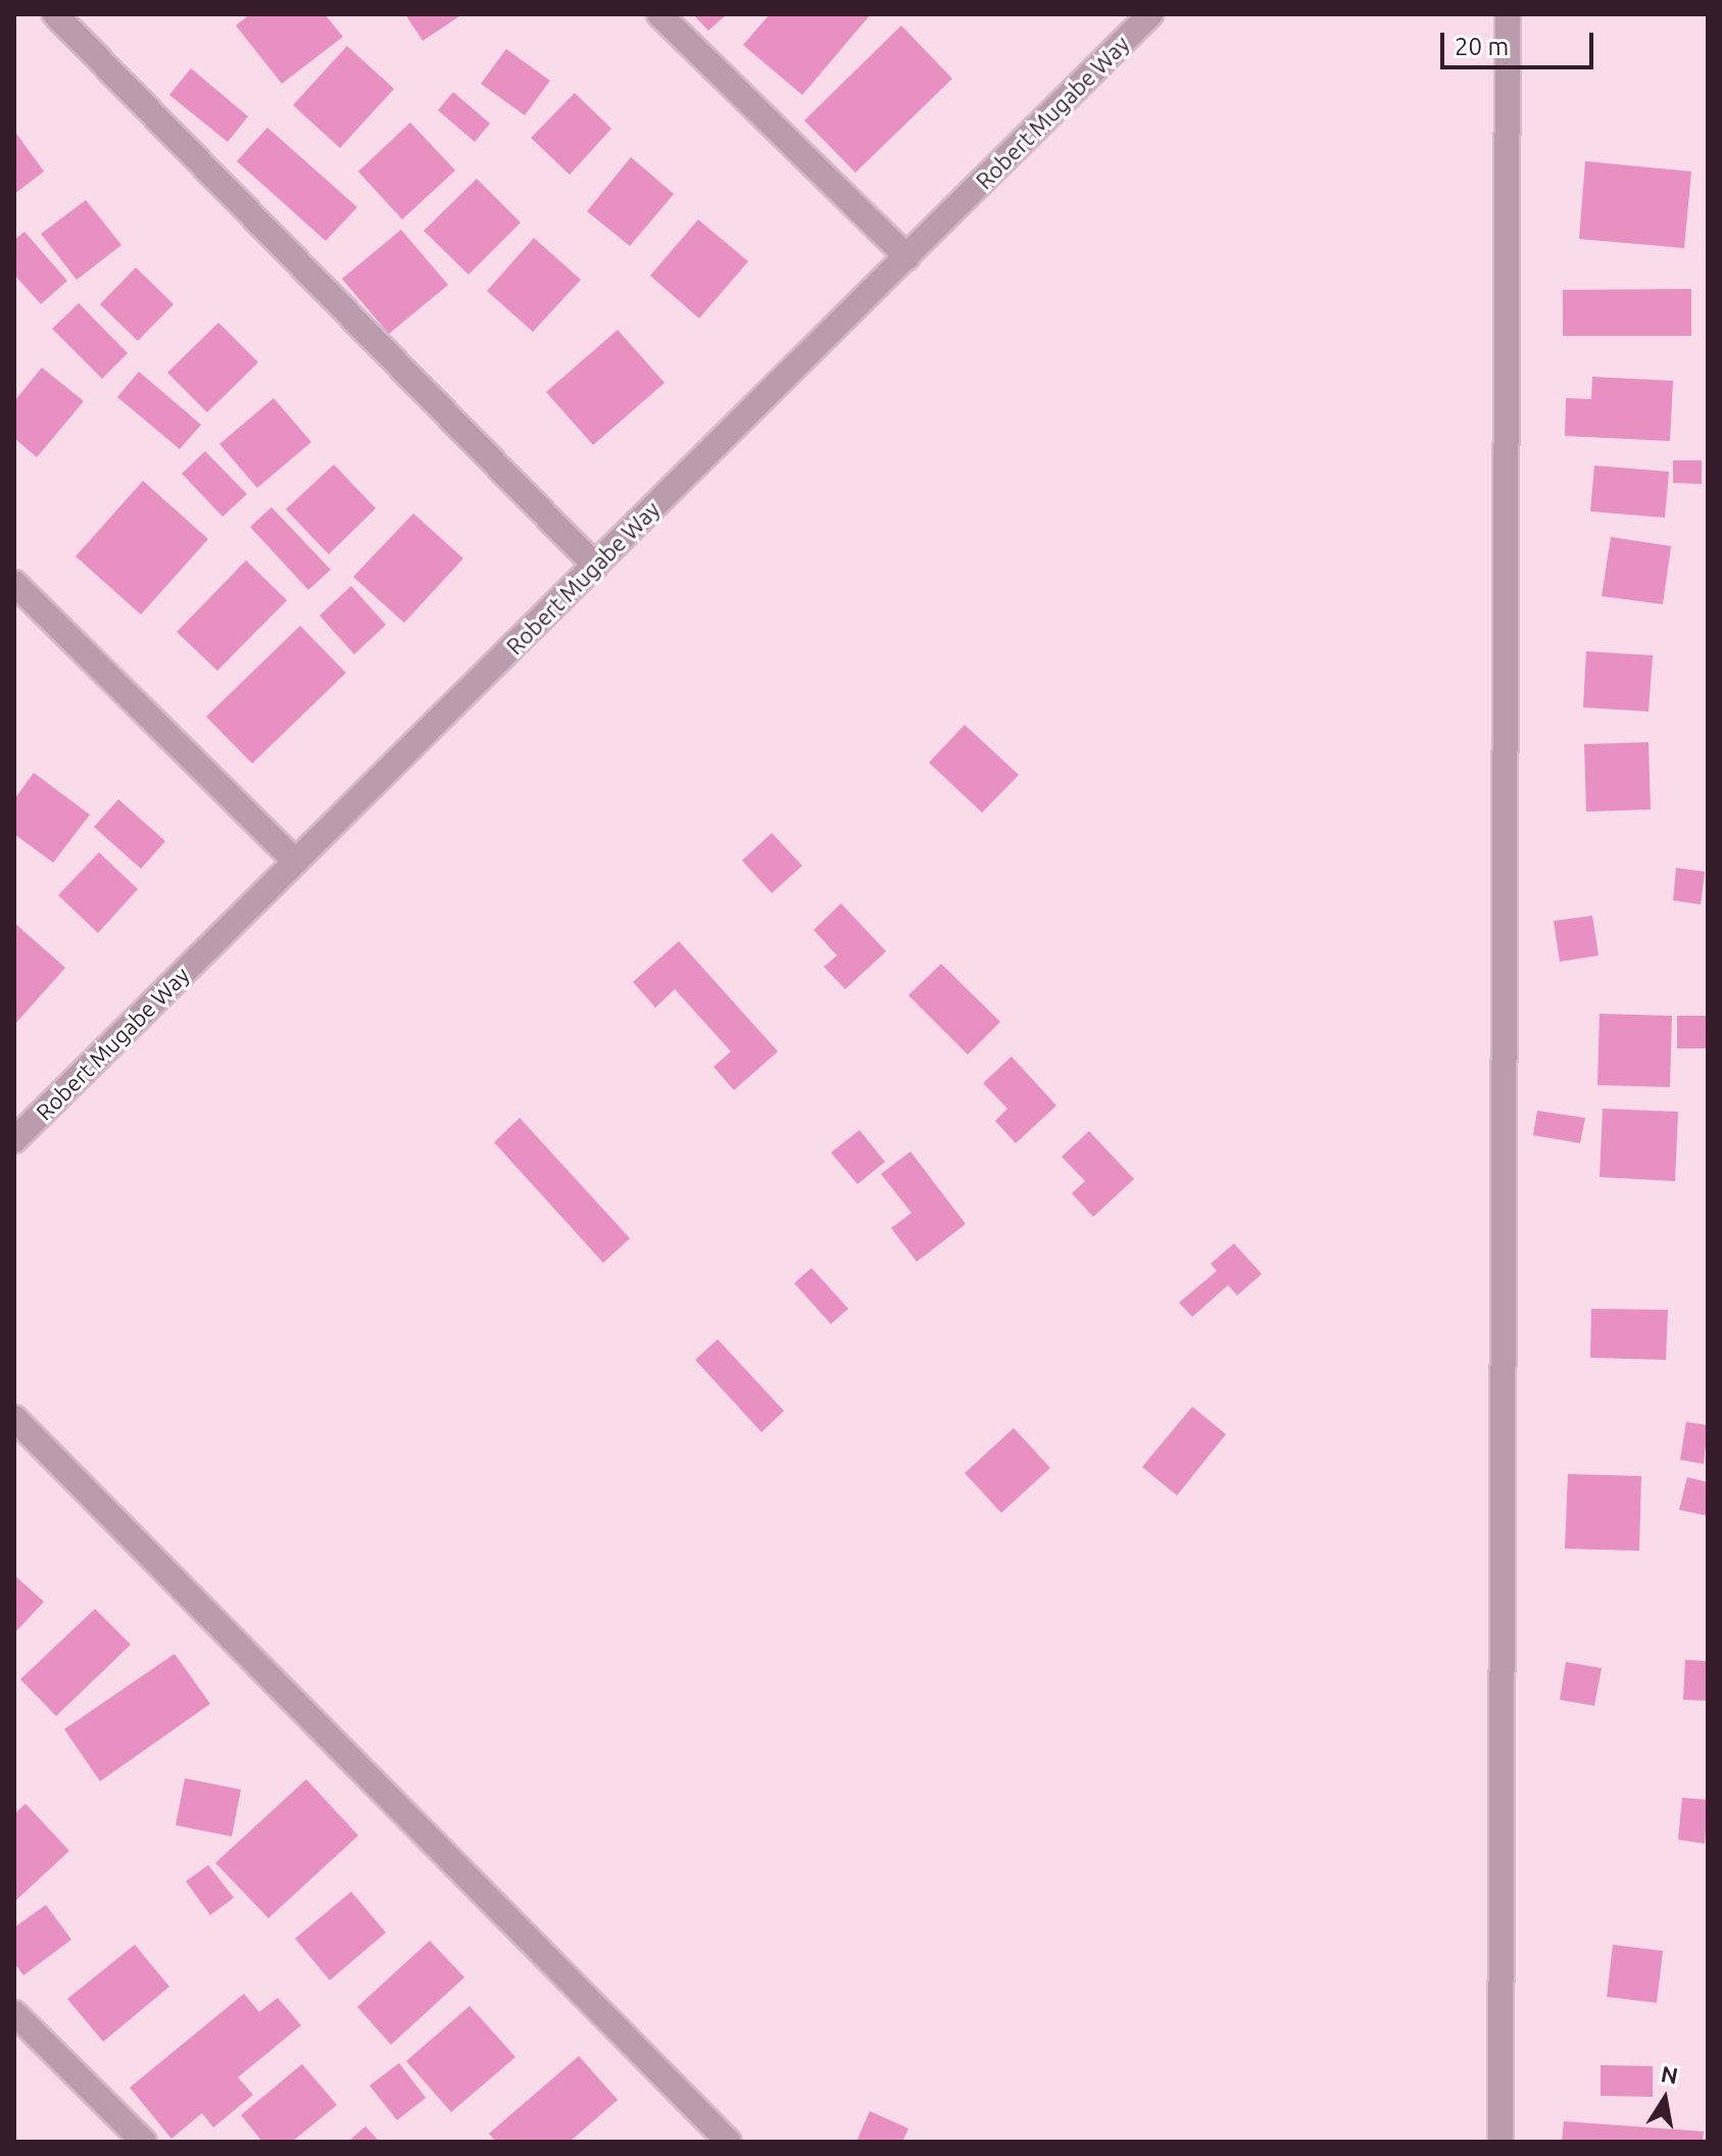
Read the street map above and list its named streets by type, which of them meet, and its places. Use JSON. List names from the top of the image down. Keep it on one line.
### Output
{"streets":{"street":["Robert Mugabe Way"]},"scale_bar":"20 m","north":"top"}
